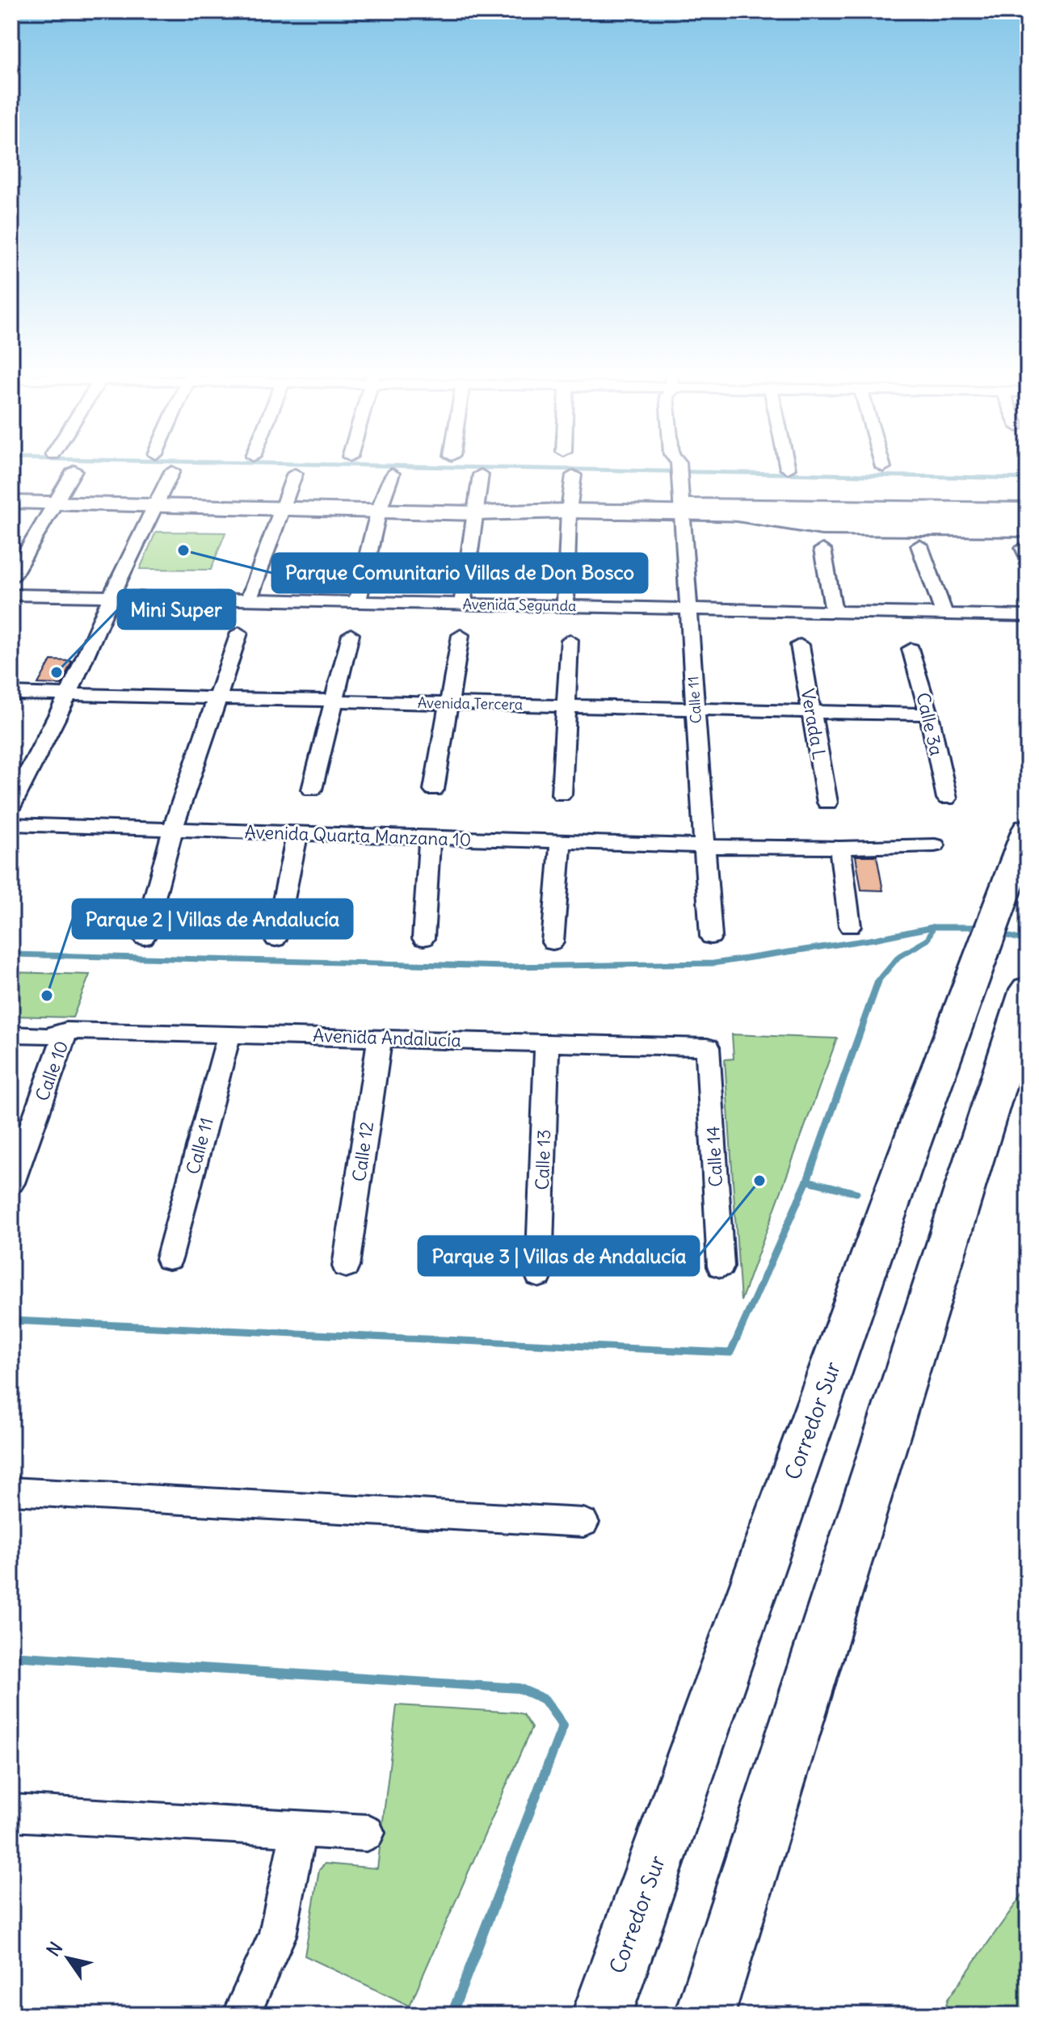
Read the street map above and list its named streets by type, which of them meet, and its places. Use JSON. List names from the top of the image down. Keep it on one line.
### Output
{"streets":{"highway":["Corredor Sur"],"street":["Avenida Segunda","Calle 11","Avenida Tercera","Verada L","Calle 3a","Avenida Quarta Manzana 10","Avenida Andalucía","Calle 10","Calle 12","Calle 14","Calle 13"]},"crossings":[["Avenida Segunda","Calle 11"],["Calle 11","Avenida Tercera"],["Calle 11","Avenida Quarta Manzana 10"],["Calle 11","Avenida Andalucía"],["Avenida Tercera","Verada L"],["Avenida Tercera","Calle 3a"],["Avenida Andalucía","Calle 10"],["Avenida Andalucía","Calle 12"],["Avenida Andalucía","Calle 14"],["Avenida Andalucía","Calle 13"]],"places":["Parque Comunitario Villas de Don Bosco","Mini Super","Parque 2 | Villas de Andalucía","Parque 3 | Villas de Andalucía"],"north":"top left"}
